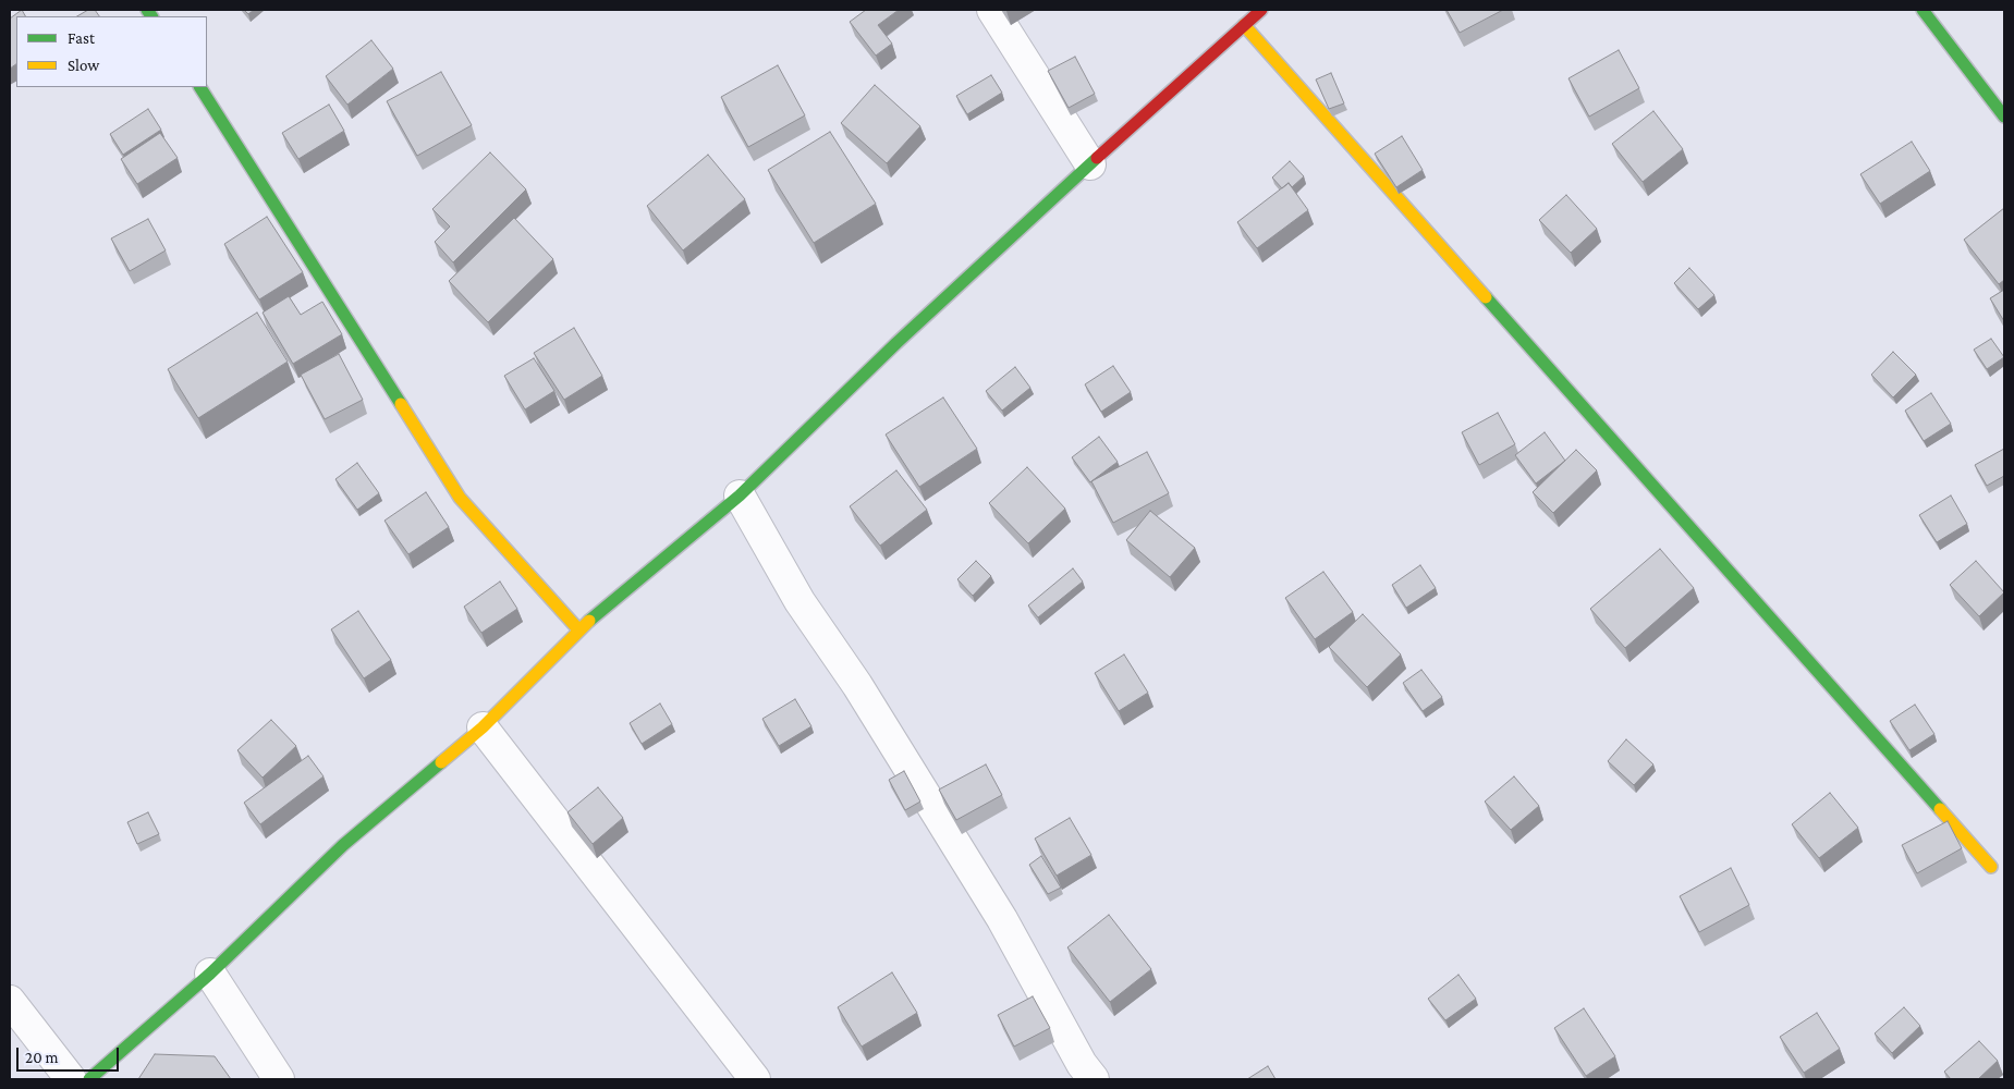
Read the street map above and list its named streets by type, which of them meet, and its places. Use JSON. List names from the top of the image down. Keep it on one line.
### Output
{"legend":["Fast","Slow"],"scale_bar":"20 m"}
